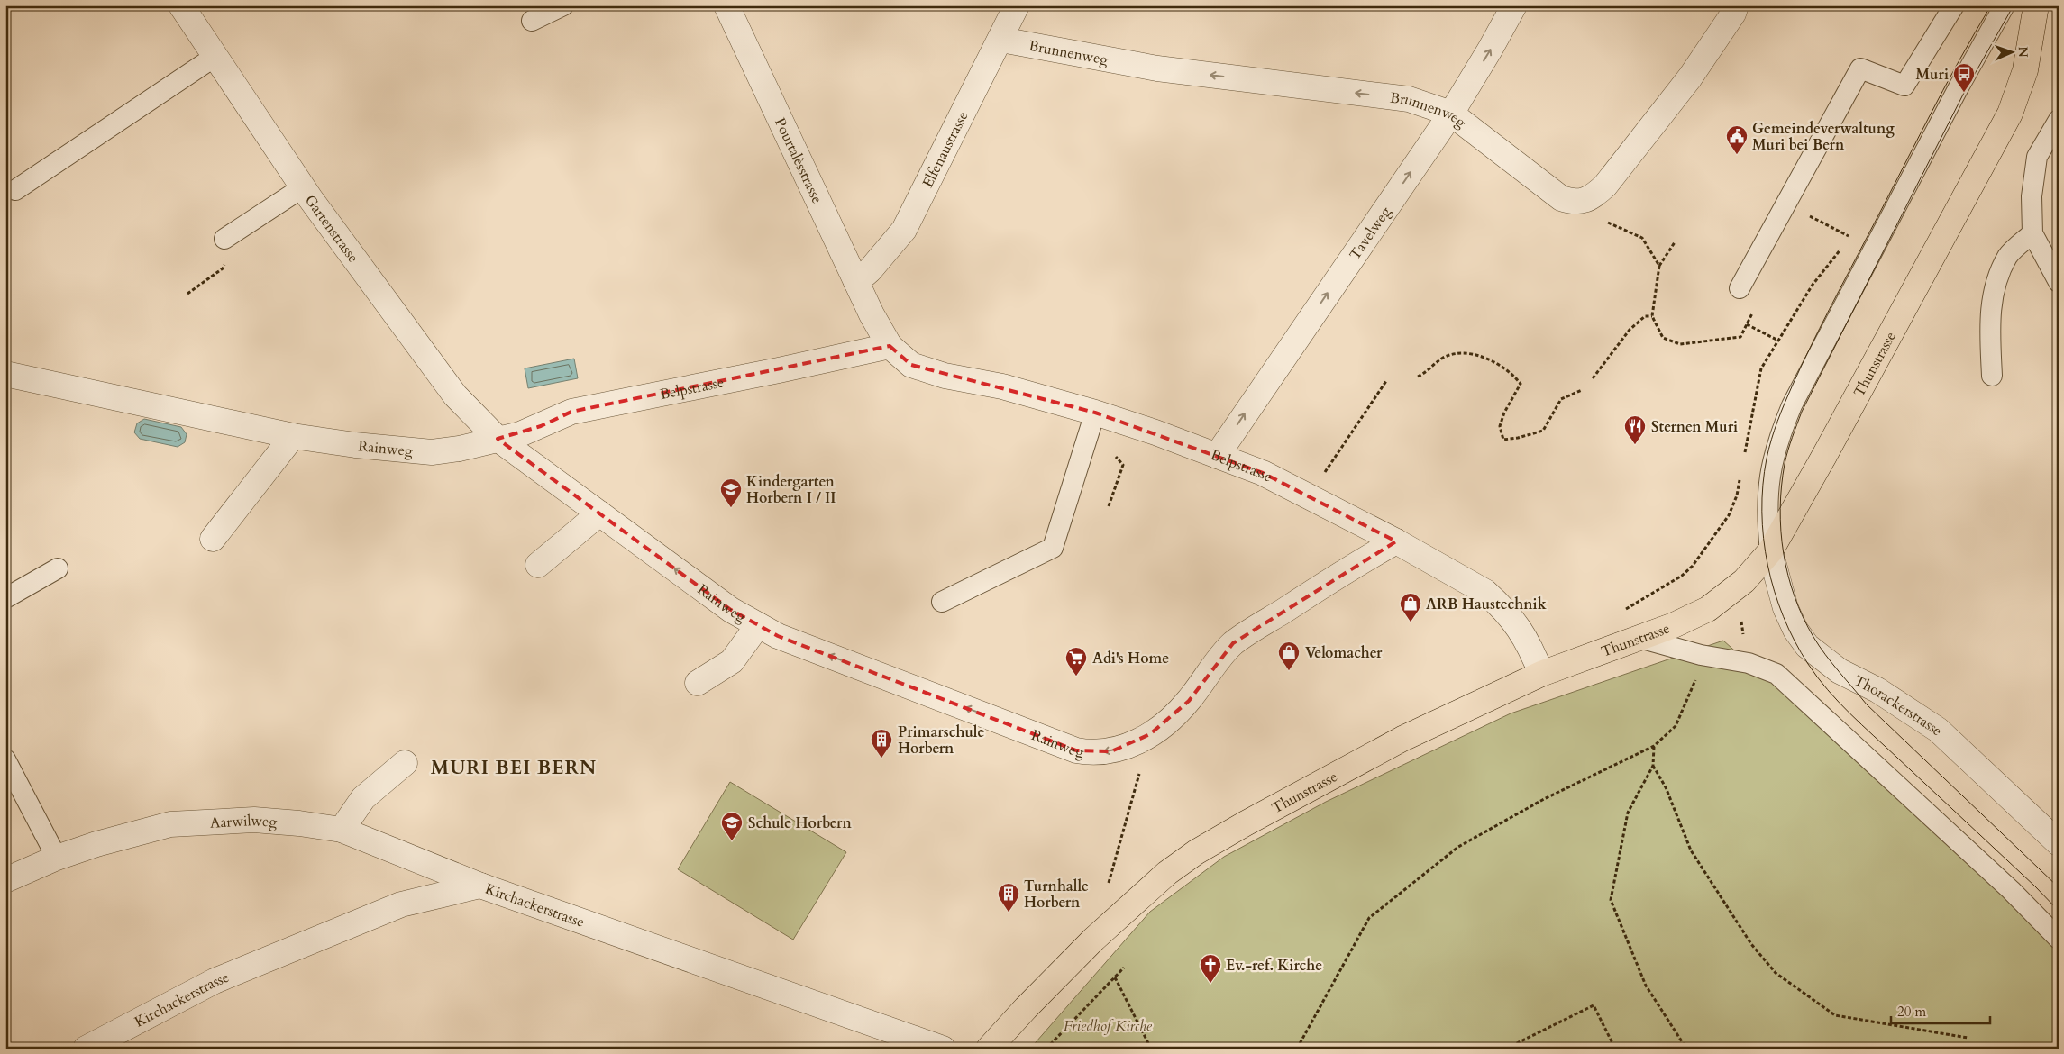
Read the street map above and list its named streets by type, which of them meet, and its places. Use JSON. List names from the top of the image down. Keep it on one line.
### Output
{"streets":{"main road":["Thunstrasse"],"street":["Brunnenweg","Elfenaustrasse","Pourtalèsstrasse","Gartenstrasse","Tavelweg","Belpstrasse","Rainweg","Thorackerstrasse","Aarwilweg","Kirchackerstrasse"]},"crossings":[["Brunnenweg","Elfenaustrasse"],["Brunnenweg","Tavelweg"],["Elfenaustrasse","Pourtalèsstrasse"],["Pourtalèsstrasse","Belpstrasse"],["Gartenstrasse","Belpstrasse"],["Gartenstrasse","Rainweg"],["Tavelweg","Belpstrasse"],["Thunstrasse","Belpstrasse"],["Thunstrasse","Thorackerstrasse"],["Belpstrasse","Rainweg"],["Aarwilweg","Kirchackerstrasse"]],"one_way":["Brunnenweg","Tavelweg","Rainweg"],"districts":["MURI BEI BERN"],"parks":["Friedhof Kirche"],"places":{"bus stop":["Muri"],"public building":["Gemeindeverwaltung Muri bei Bern"],"restaurant":["Sternen Muri"],"school or university":["Kindergarten Horbern I / II","Schule Horbern"],"shop":["ARB Haustechnik","Velomacher"],"supermarket":["Adi's Home"],"building":["Primarschule Horbern","Turnhalle Horbern"],"church":["Ev.-ref. Kirche"]},"scale_bar":"20 m","north":"right"}
